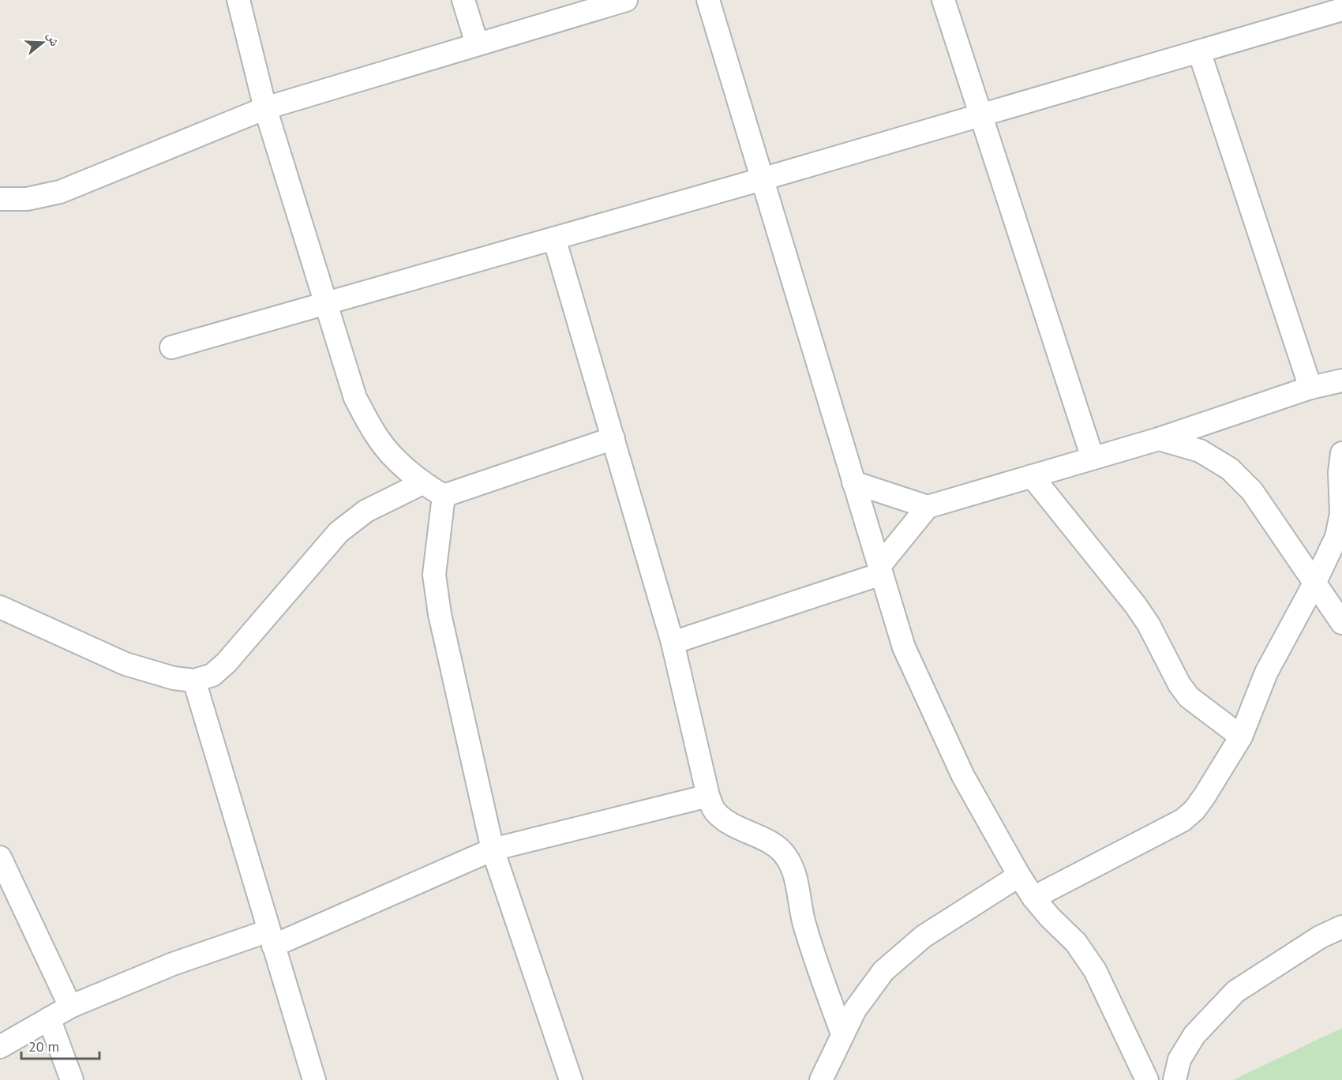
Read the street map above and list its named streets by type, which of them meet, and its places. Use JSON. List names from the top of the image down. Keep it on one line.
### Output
{"scale_bar":"20 m","north":"right"}
